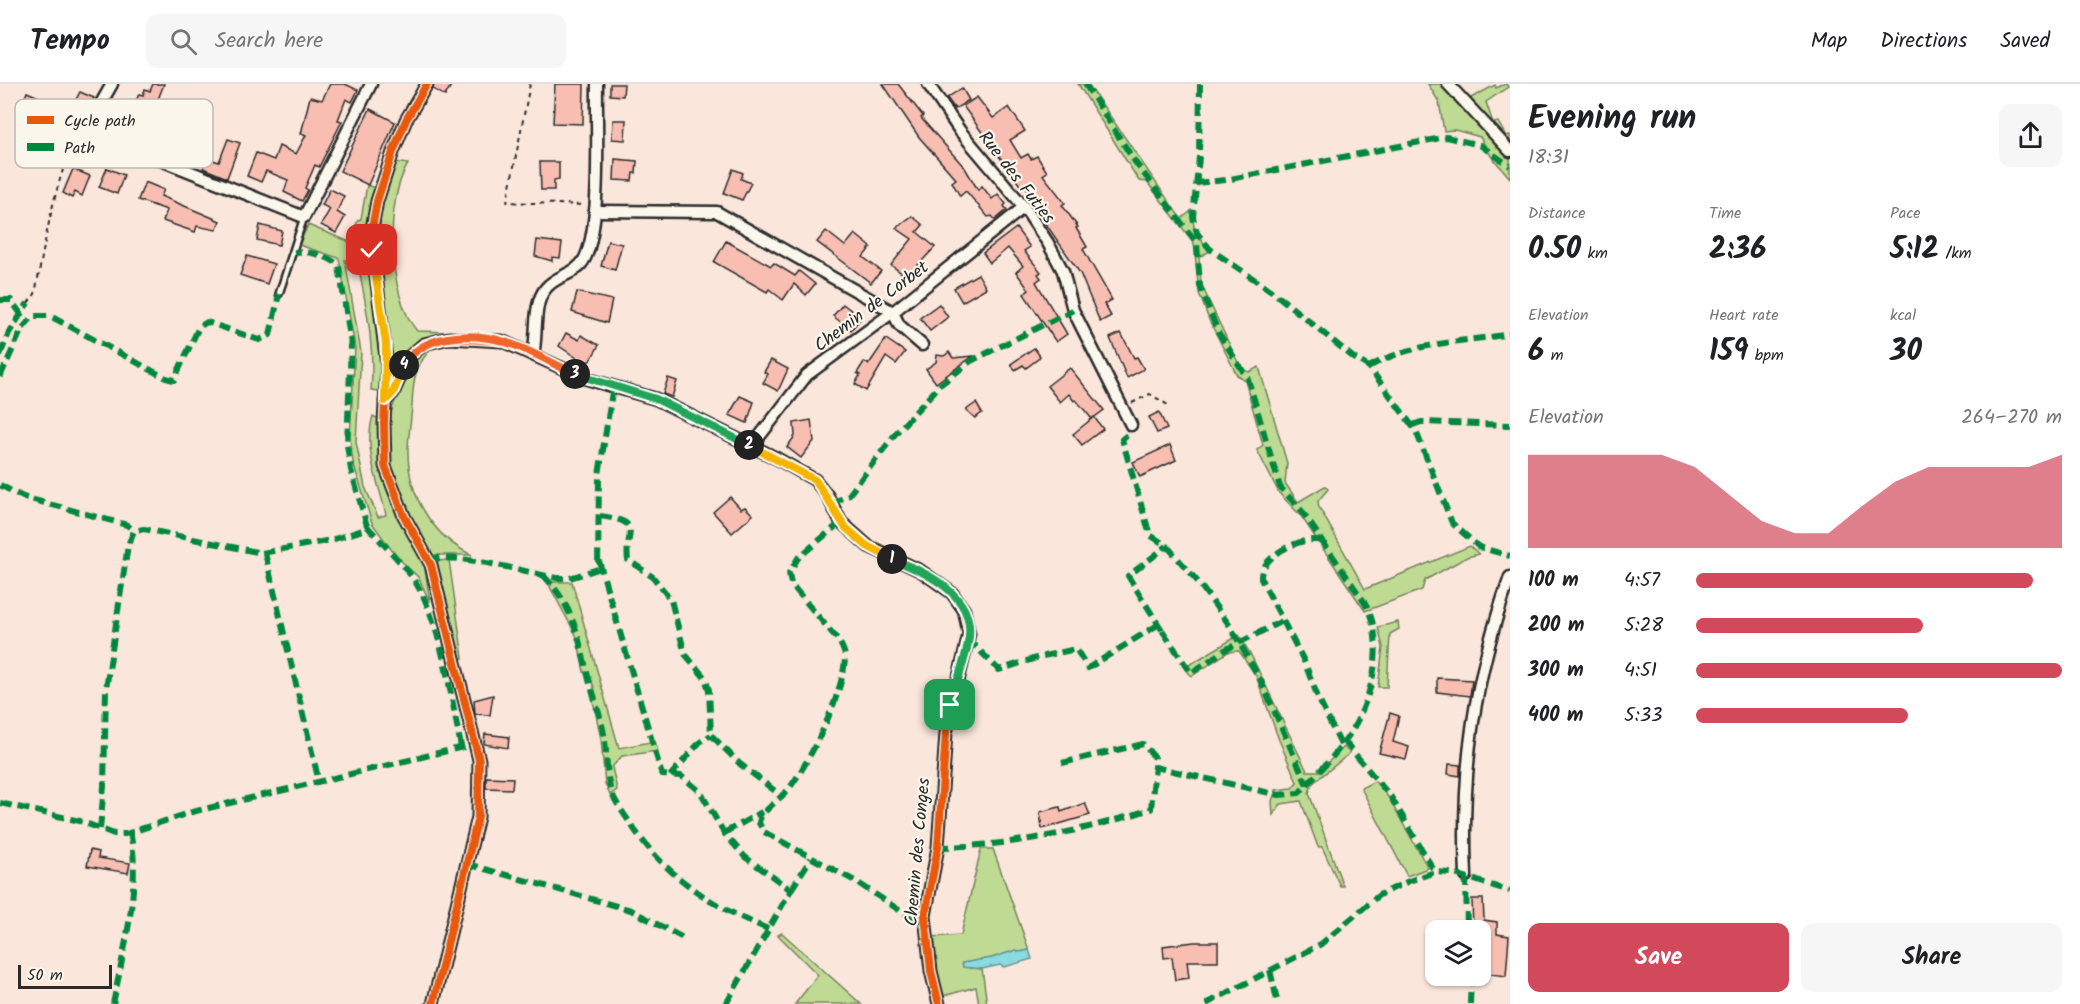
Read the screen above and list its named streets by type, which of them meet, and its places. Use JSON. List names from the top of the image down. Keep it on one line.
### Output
{"streets":{"street":["Rue des Futies","Chemin de Corbet","Chemin des Conges"]},"crossings":[["Rue des Futies","Chemin de Corbet"],["Chemin de Corbet","Chemin des Conges"]],"legend":["Cycle path","Path"],"scale_bar":"50 m","page":{"header":"Tempo","search":"Search here","nav":["Map","Directions","Saved"],"heading":["Evening run","18:31"],"stats":[["Distance","0.50 km"],["Time","2:36"],["Pace","5:12 /km"],["Elevation","6 m"],["Heart rate","159 bpm"],["kcal","30"]],"pins":["4","3","2","1"],"chart":["Elevation","264–270 m"],"list":[{"name":"100 m","note":"4:57"},{"name":"200 m","note":"5:28"},{"name":"300 m","note":"4:51"},{"name":"400 m","note":"5:33"}],"buttons":["Save","Share"],"scale":"50 m"}}
